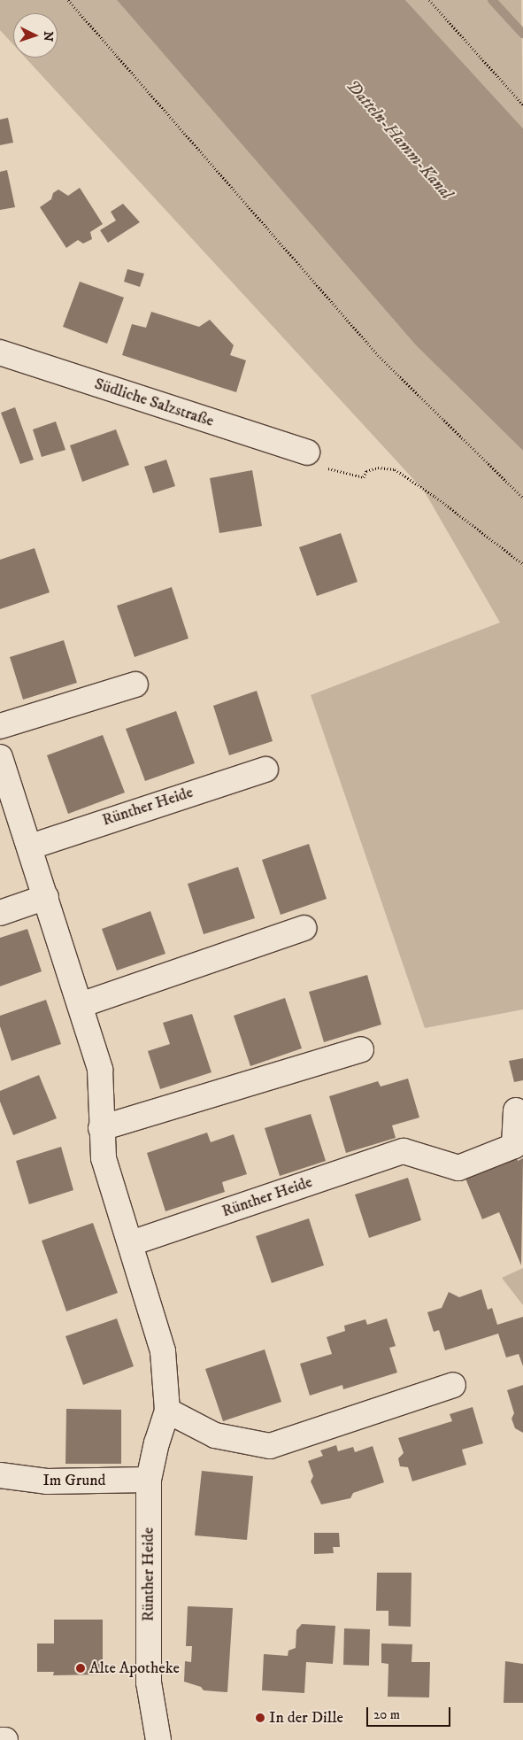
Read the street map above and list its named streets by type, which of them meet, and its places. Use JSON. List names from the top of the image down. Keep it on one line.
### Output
{"streets":{"street":["Südliche Salzstraße","Rünther Heide","Im Grund"]},"crossings":[["Rünther Heide","Im Grund"]],"water":["Datteln-Hamm-Kanal"],"places":["Alte Apotheke","In der Dille"],"scale_bar":"20 m","north":"right"}
